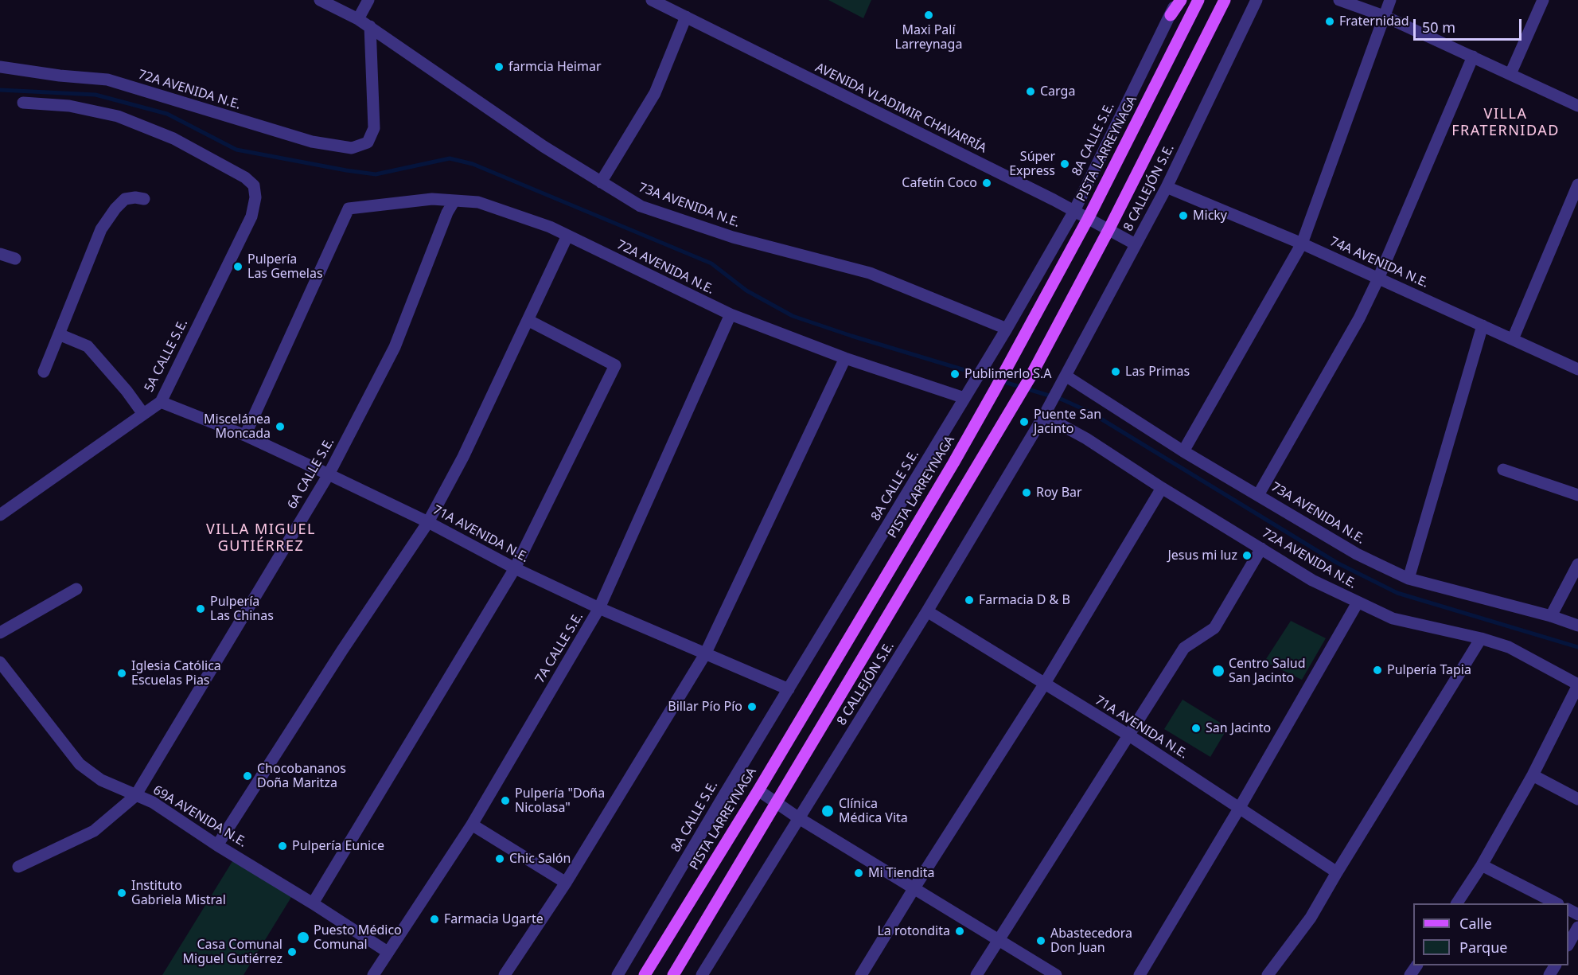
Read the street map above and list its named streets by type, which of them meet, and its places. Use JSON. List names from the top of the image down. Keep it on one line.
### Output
{"streets":{"main road":["PISTA LARREYNAGA"],"street":["72A AVENIDA N.E.","AVENIDA VLADIMIR CHAVARRÍA","8A CALLE S.E.","8 CALLEJÓN S.E.","73A AVENIDA N.E.","74A AVENIDA N.E.","5A CALLE S.E.","6A CALLE S.E.","71A AVENIDA N.E.","7A CALLE S.E.","69A AVENIDA N.E."]},"crossings":[["72A AVENIDA N.E.","8A CALLE S.E."],["72A AVENIDA N.E.","8 CALLEJÓN S.E."],["72A AVENIDA N.E.","73A AVENIDA N.E."],["72A AVENIDA N.E.","6A CALLE S.E."],["72A AVENIDA N.E.","71A AVENIDA N.E."],["72A AVENIDA N.E.","7A CALLE S.E."],["AVENIDA VLADIMIR CHAVARRÍA","8A CALLE S.E."],["AVENIDA VLADIMIR CHAVARRÍA","PISTA LARREYNAGA"],["AVENIDA VLADIMIR CHAVARRÍA","8 CALLEJÓN S.E."],["8A CALLE S.E.","73A AVENIDA N.E."],["8A CALLE S.E.","71A AVENIDA N.E."],["8 CALLEJÓN S.E.","73A AVENIDA N.E."],["8 CALLEJÓN S.E.","74A AVENIDA N.E."],["8 CALLEJÓN S.E.","71A AVENIDA N.E."],["5A CALLE S.E.","71A AVENIDA N.E."],["6A CALLE S.E.","71A AVENIDA N.E."],["6A CALLE S.E.","69A AVENIDA N.E."],["71A AVENIDA N.E.","7A CALLE S.E."],["7A CALLE S.E.","69A AVENIDA N.E."]],"districts":["VILLA FRATERNIDAD","VILLA MIGUEL GUTIÉRREZ"],"places":["Maxi Palí Larreynaga","Fraternidad","farmcia Heimar","Carga","Súper Express","Cafetín Coco","Micky","Pulpería Las Gemelas","Las Primas","Publimerlo S.A","Puente San Jacinto","Miscelánea Moncada","Roy Bar","Jesus mi luz","Farmacia D & B","Pulpería Las Chinas","Pulpería Tapia","Centro Salud San Jacinto","Iglesia Católica Escuelas Pias","Billar Pío Pío","San Jacinto","Chocobananos Doña Maritza","Pulpería \"Doña Nicolasa\"","Clínica Médica Vita","Pulpería Eunice","Chic Salón","Mi Tiendita","Instituto Gabriela Mistral","Farmacia Ugarte","La rotondita","Puesto Médico Comunal","Abastecedora Don Juan","Casa Comunal Miguel Gutiérrez"],"legend":["Calle","Parque"],"scale_bar":"50 m"}
